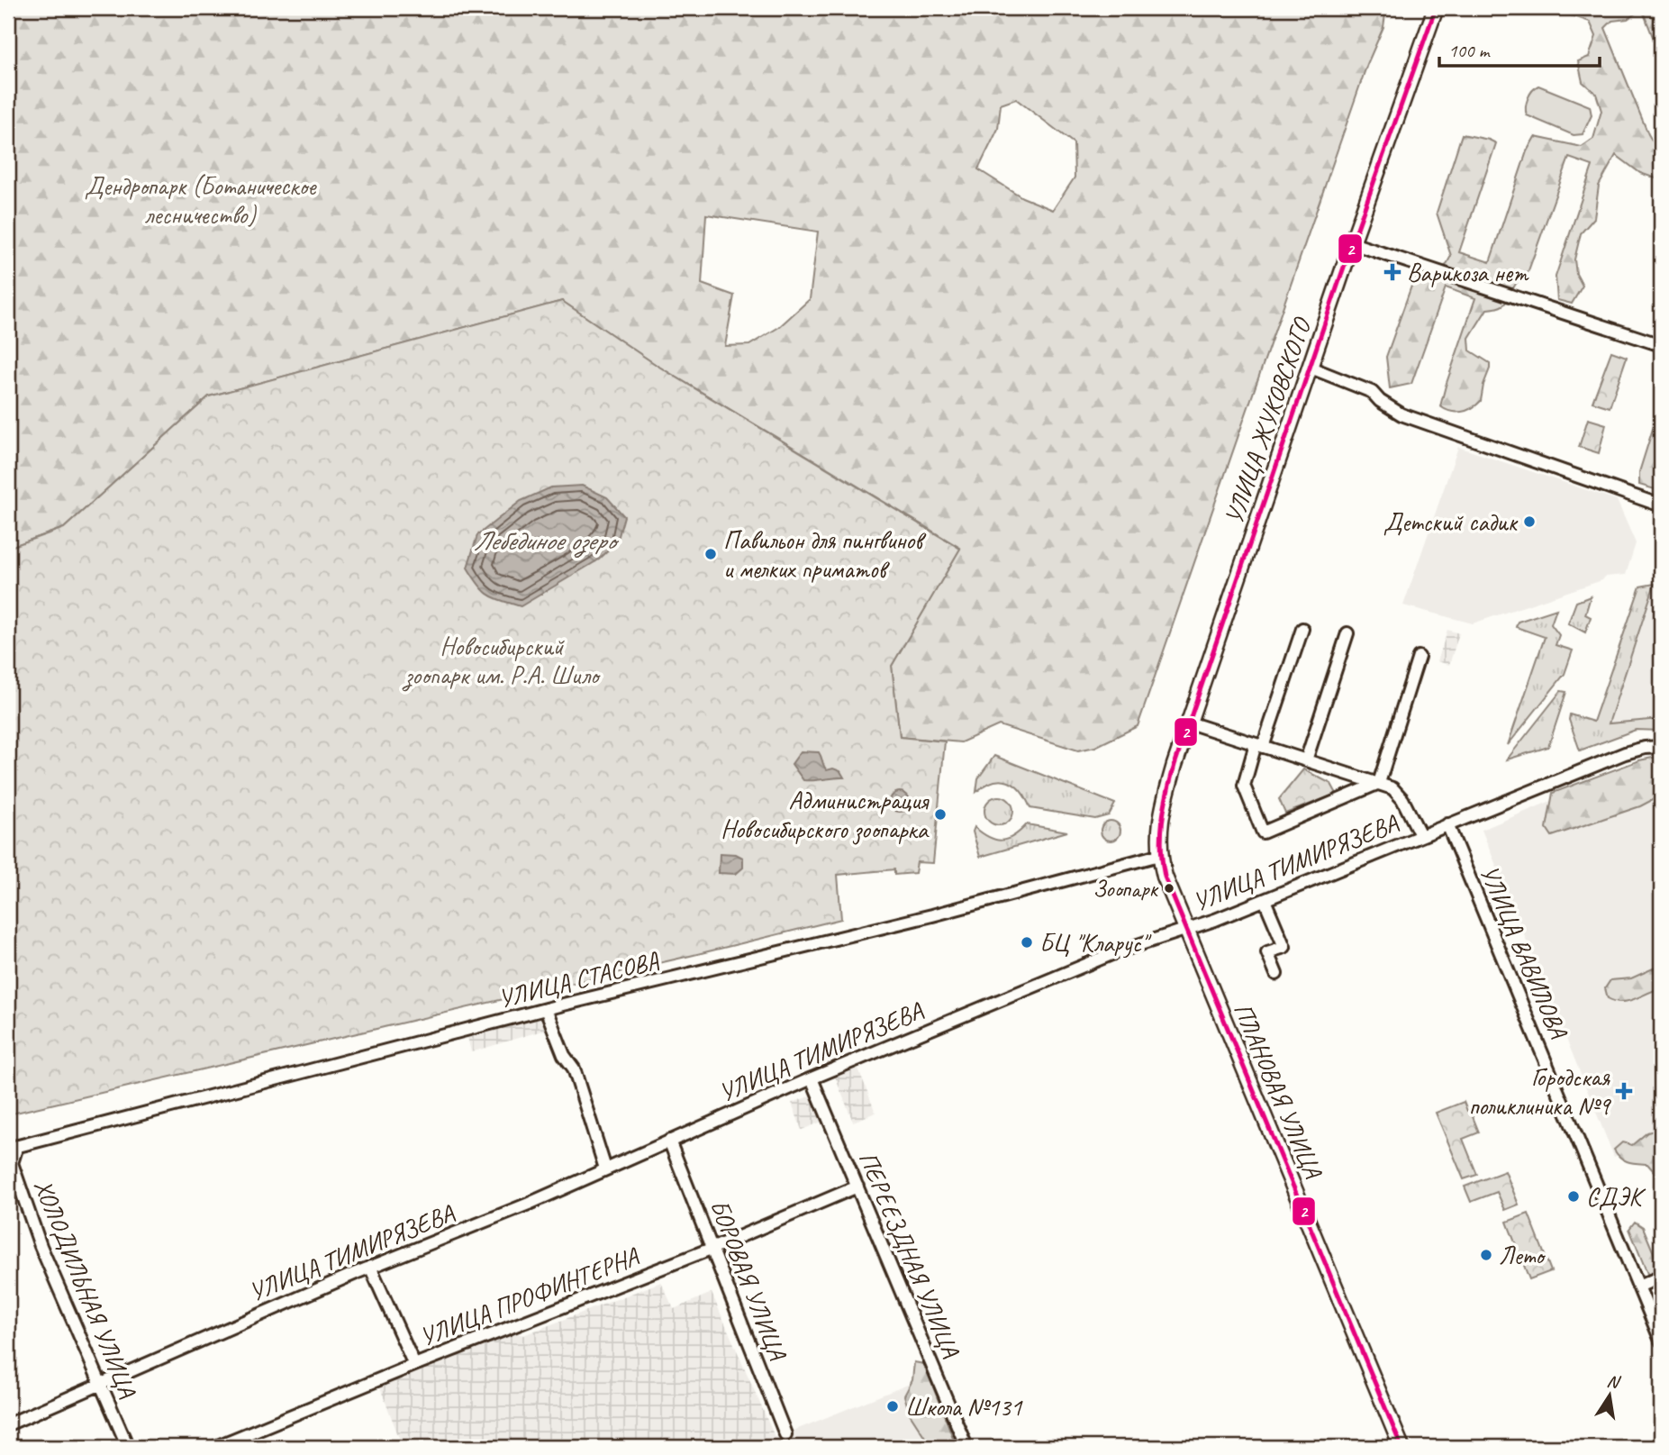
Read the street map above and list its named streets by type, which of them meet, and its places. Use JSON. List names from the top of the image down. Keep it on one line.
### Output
{"streets":{"main road":["УЛИЦА ЖУКОВСКОГО","ПЛАНОВАЯ УЛИЦА"],"street":["УЛИЦА ТИМИРЯЗЕВА","УЛИЦА ВАВИЛОВА","УЛИЦА СТАСОВА","ПЕРЕЕЗДНАЯ УЛИЦА","БОРОВАЯ УЛИЦА","ХОЛОДИЛЬНАЯ УЛИЦА","УЛИЦА ПРОФИНТЕРНА"]},"crossings":[["УЛИЦА ЖУКОВСКОГО","УЛИЦА СТАСОВА"],["УЛИЦА ЖУКОВСКОГО","ПЛАНОВАЯ УЛИЦА"],["УЛИЦА ТИМИРЯЗЕВА","УЛИЦА ВАВИЛОВА"],["УЛИЦА ТИМИРЯЗЕВА","ПЛАНОВАЯ УЛИЦА"],["УЛИЦА ТИМИРЯЗЕВА","ПЕРЕЕЗДНАЯ УЛИЦА"],["УЛИЦА ТИМИРЯЗЕВА","БОРОВАЯ УЛИЦА"],["УЛИЦА ТИМИРЯЗЕВА","ХОЛОДИЛЬНАЯ УЛИЦА"],["УЛИЦА СТАСОВА","ПЛАНОВАЯ УЛИЦА"],["УЛИЦА СТАСОВА","ХОЛОДИЛЬНАЯ УЛИЦА"],["ПЕРЕЕЗДНАЯ УЛИЦА","УЛИЦА ПРОФИНТЕРНА"],["БОРОВАЯ УЛИЦА","УЛИЦА ПРОФИНТЕРНА"]],"water":["Лебединое озеро"],"parks":["Дендропарк (Ботаническое лесничество)","Новосибирский зоопарк им. Р.А. Шило"],"places":{"health":["Варикоза нет","Городская поликлиника №9"],"other":["Детский садик","Павильон для пингвинов и мелких приматов","Администрация Новосибирского зоопарка","Зоопарк","БЦ \"Кларус\"","СДЭК","Лето","Школа №131"]},"lines":["transit line 2"],"scale_bar":"100 m","north":"top"}
